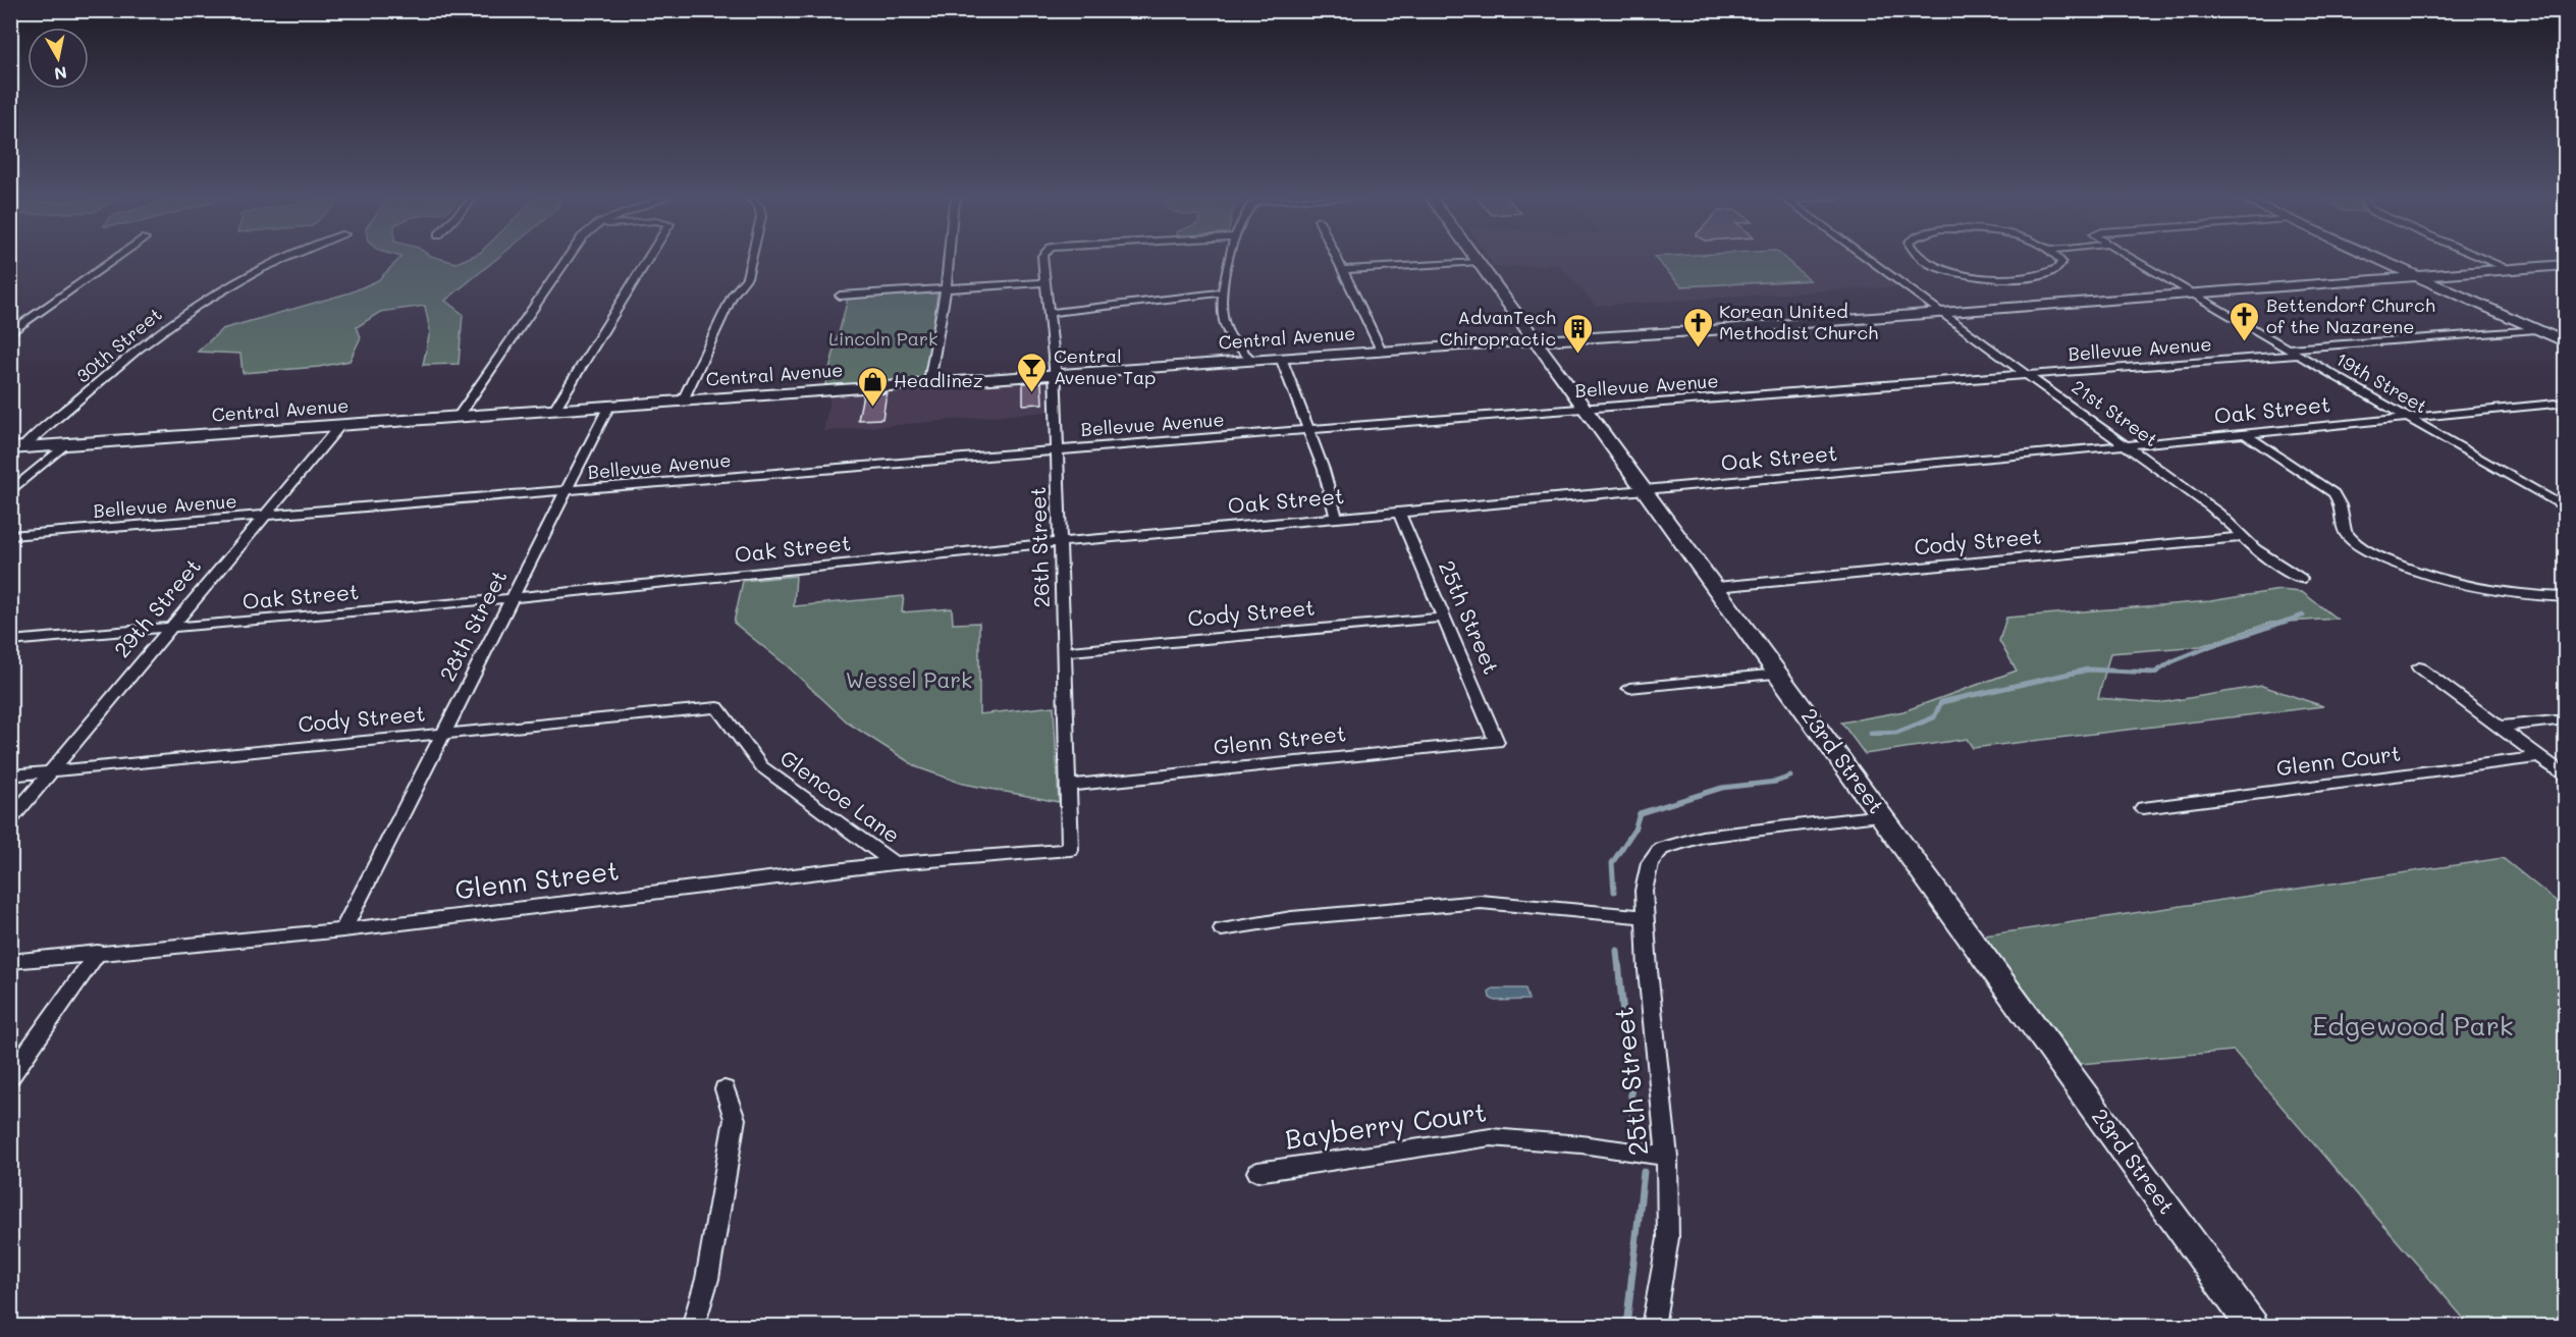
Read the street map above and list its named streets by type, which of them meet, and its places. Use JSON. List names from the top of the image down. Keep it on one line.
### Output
{"streets":{"street":["Central Avenue","30th Street","Bellevue Avenue","19th Street","Oak Street","21st Street","Cody Street","26th Street","29th Street","25th Street","28th Street","Glenn Street","23rd Street","Glenn Court","Glencoe Lane","Bayberry Court"]},"crossings":[["Central Avenue","30th Street"],["Central Avenue","19th Street"],["Central Avenue","21st Street"],["Central Avenue","26th Street"],["Central Avenue","29th Street"],["Central Avenue","28th Street"],["Central Avenue","23rd Street"],["Bellevue Avenue","19th Street"],["Bellevue Avenue","21st Street"],["Bellevue Avenue","26th Street"],["Bellevue Avenue","29th Street"],["Bellevue Avenue","28th Street"],["Bellevue Avenue","23rd Street"],["19th Street","Oak Street"],["Oak Street","21st Street"],["Oak Street","26th Street"],["Oak Street","29th Street"],["Oak Street","25th Street"],["Oak Street","28th Street"],["Oak Street","23rd Street"],["21st Street","Cody Street"],["Cody Street","26th Street"],["Cody Street","29th Street"],["Cody Street","25th Street"],["Cody Street","28th Street"],["Cody Street","23rd Street"],["Cody Street","Glencoe Lane"],["26th Street","Glenn Street"],["25th Street","Glenn Street"],["25th Street","23rd Street"],["25th Street","Bayberry Court"],["28th Street","Glenn Street"],["Glenn Street","Glencoe Lane"]],"parks":["Lincoln Park","Wessel Park","Edgewood Park"],"places":{"church":["Bettendorf Church of the Nazarene","Korean United Methodist Church"],"building":["AdvanTech Chiropractic"],"bar":["Central Avenue Tap"],"shop":["Headlinez"]},"north":"bottom"}
